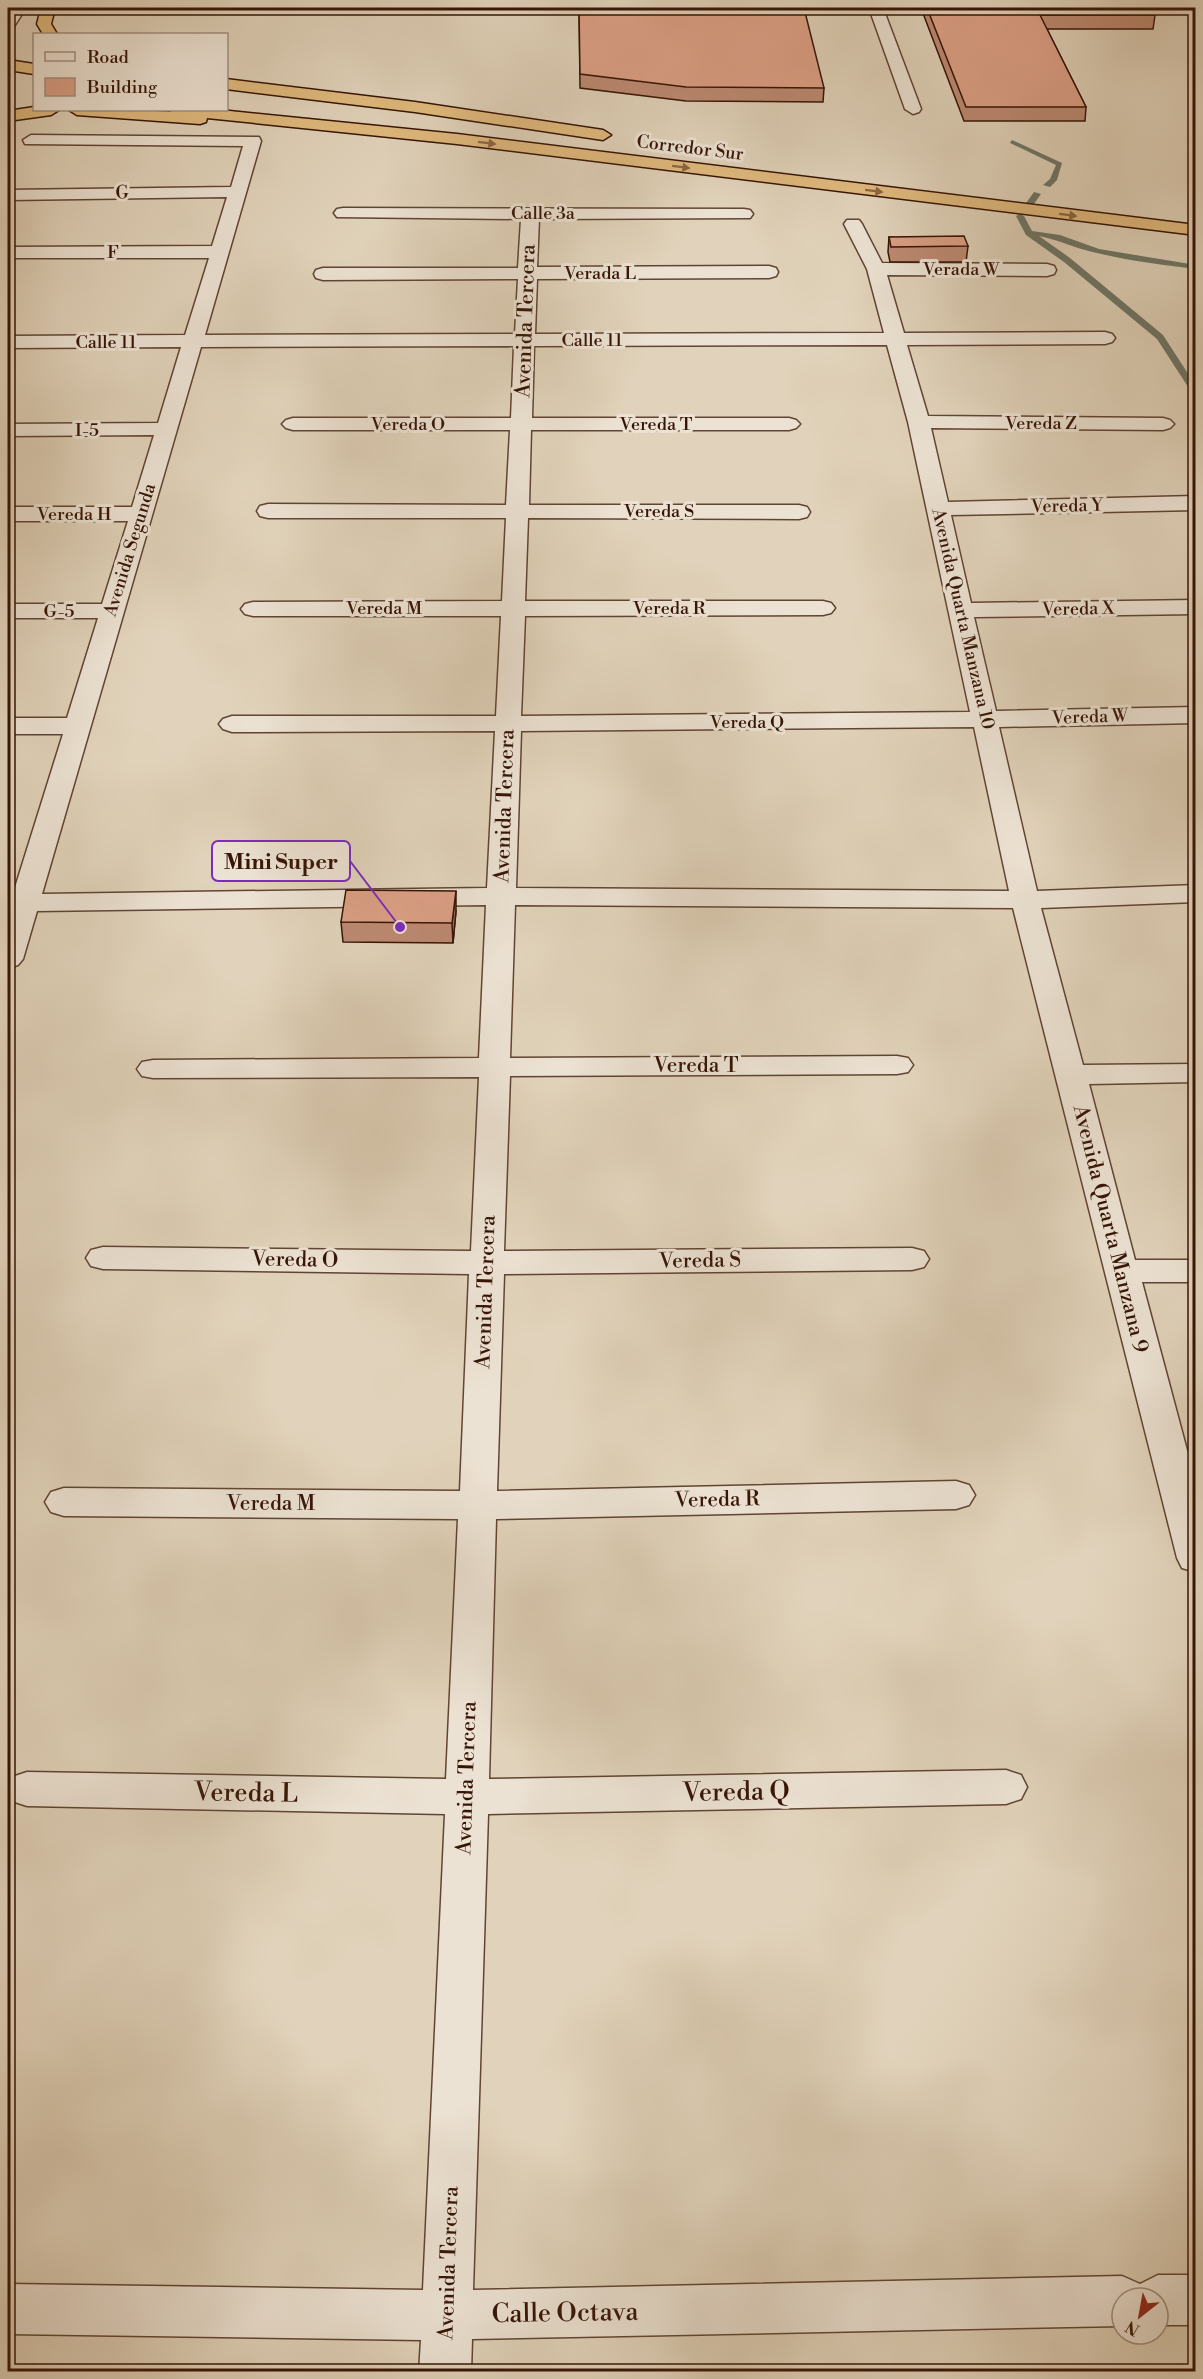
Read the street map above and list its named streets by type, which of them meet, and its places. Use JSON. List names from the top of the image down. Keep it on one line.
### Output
{"streets":{"highway":["Corredor Sur"],"street":["G","Calle 3a","F","Verada W","Verada L","Avenida Tercera","Calle 11","Vereda Z","Vereda O","Vereda T","I-5","Vereda Y","Vereda S","Vereda H","Avenida Segunda","Vereda M","Vereda R","Vereda X","G-5","Avenida Quarta Manzana 10","Vereda W","Vereda Q","Avenida Quarta Manzana 9","Vereda L","Calle Octava"]},"crossings":[["G","Avenida Segunda"],["Calle 3a","Avenida Tercera"],["F","Avenida Segunda"],["Verada W","Avenida Quarta Manzana 10"],["Verada L","Avenida Tercera"],["Avenida Tercera","Calle 11"],["Avenida Tercera","Vereda O"],["Avenida Tercera","Vereda T"],["Avenida Tercera","Vereda S"],["Avenida Tercera","Vereda M"],["Avenida Tercera","Vereda R"],["Avenida Tercera","Vereda Q"],["Avenida Tercera","Vereda L"],["Avenida Tercera","Calle Octava"],["Calle 11","Avenida Segunda"],["Calle 11","Avenida Quarta Manzana 10"],["Vereda Z","Avenida Quarta Manzana 10"],["Vereda O","Vereda T"],["Vereda O","Vereda S"],["I-5","Avenida Segunda"],["Vereda Y","Avenida Quarta Manzana 10"],["Vereda H","Avenida Segunda"],["Avenida Segunda","G-5"],["Vereda M","Vereda R"],["Vereda X","Avenida Quarta Manzana 10"],["Avenida Quarta Manzana 10","Vereda W"],["Avenida Quarta Manzana 10","Vereda Q"],["Avenida Quarta Manzana 10","Avenida Quarta Manzana 9"],["Vereda W","Vereda Q"],["Vereda Q","Vereda L"]],"one_way":["Corredor Sur"],"places":["Mini Super"],"legend":["Road","Building"],"north":"bottom left"}
